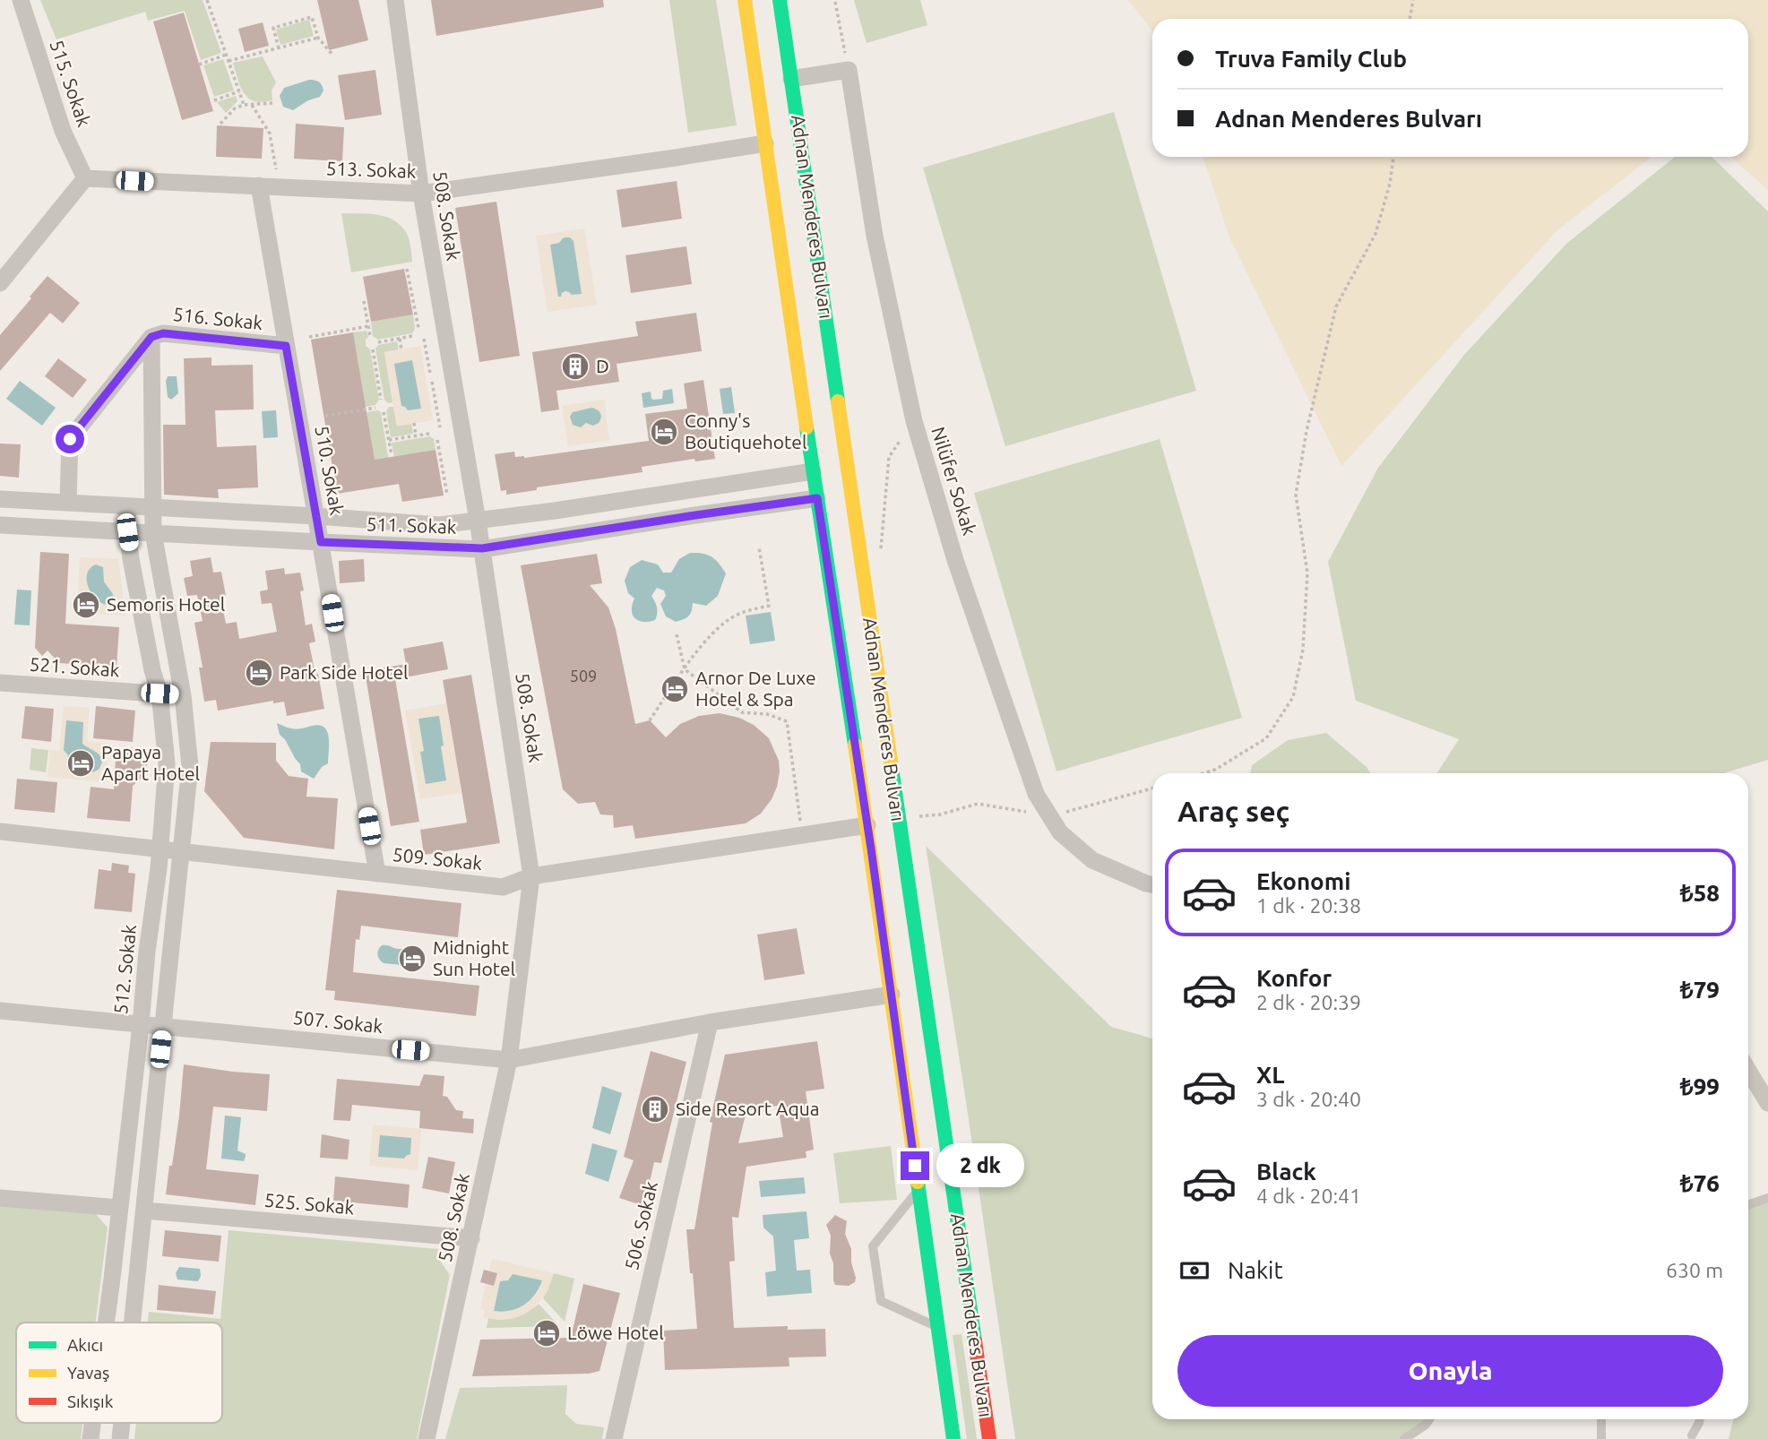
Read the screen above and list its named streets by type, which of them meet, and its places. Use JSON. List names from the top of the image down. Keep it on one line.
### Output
{"streets":{"main road":["Adnan Menderes Bulvarı"],"street":["515. Sokak","513. Sokak","508. Sokak","516. Sokak","510. Sokak","Nilüfer Sokak","511. Sokak","521. Sokak","509. Sokak","512. Sokak","507. Sokak","525. Sokak","506. Sokak"]},"crossings":[["515. Sokak","513. Sokak"],["513. Sokak","508. Sokak"],["513. Sokak","Adnan Menderes Bulvarı"],["513. Sokak","510. Sokak"],["508. Sokak","511. Sokak"],["508. Sokak","509. Sokak"],["508. Sokak","507. Sokak"],["508. Sokak","525. Sokak"],["Adnan Menderes Bulvarı","511. Sokak"],["Adnan Menderes Bulvarı","509. Sokak"],["Adnan Menderes Bulvarı","507. Sokak"],["516. Sokak","510. Sokak"],["516. Sokak","511. Sokak"],["510. Sokak","511. Sokak"],["510. Sokak","509. Sokak"],["511. Sokak","512. Sokak"],["521. Sokak","512. Sokak"],["509. Sokak","512. Sokak"],["512. Sokak","507. Sokak"],["507. Sokak","506. Sokak"]],"places":{"building":["D","Side Resort Aqua"],"hotel":["Conny's Boutiquehotel","Semoris Hotel","Park Side Hotel","Arnor De Luxe Hotel & Spa","Papaya Apart Hotel","Midnight Sun Hotel","Löwe Hotel"]},"house_numbers":["509"],"legend":["Akıcı","Yavaş","Sıkışık"],"page":{"banner":["Truva Family Club","Adnan Menderes Bulvarı"],"heading":"Araç seç","list":[{"name":"Ekonomi","note":"1 dk · 20:38","value":"₺58"},{"name":"Konfor","note":"2 dk · 20:39","value":"₺79"},{"name":"XL","note":"3 dk · 20:40","value":"₺99"},{"name":"Black","note":"4 dk · 20:41","value":"₺76"}],"bubble":"2 dk","pay":["Nakit","630 m"],"buttons":"Onayla"}}
